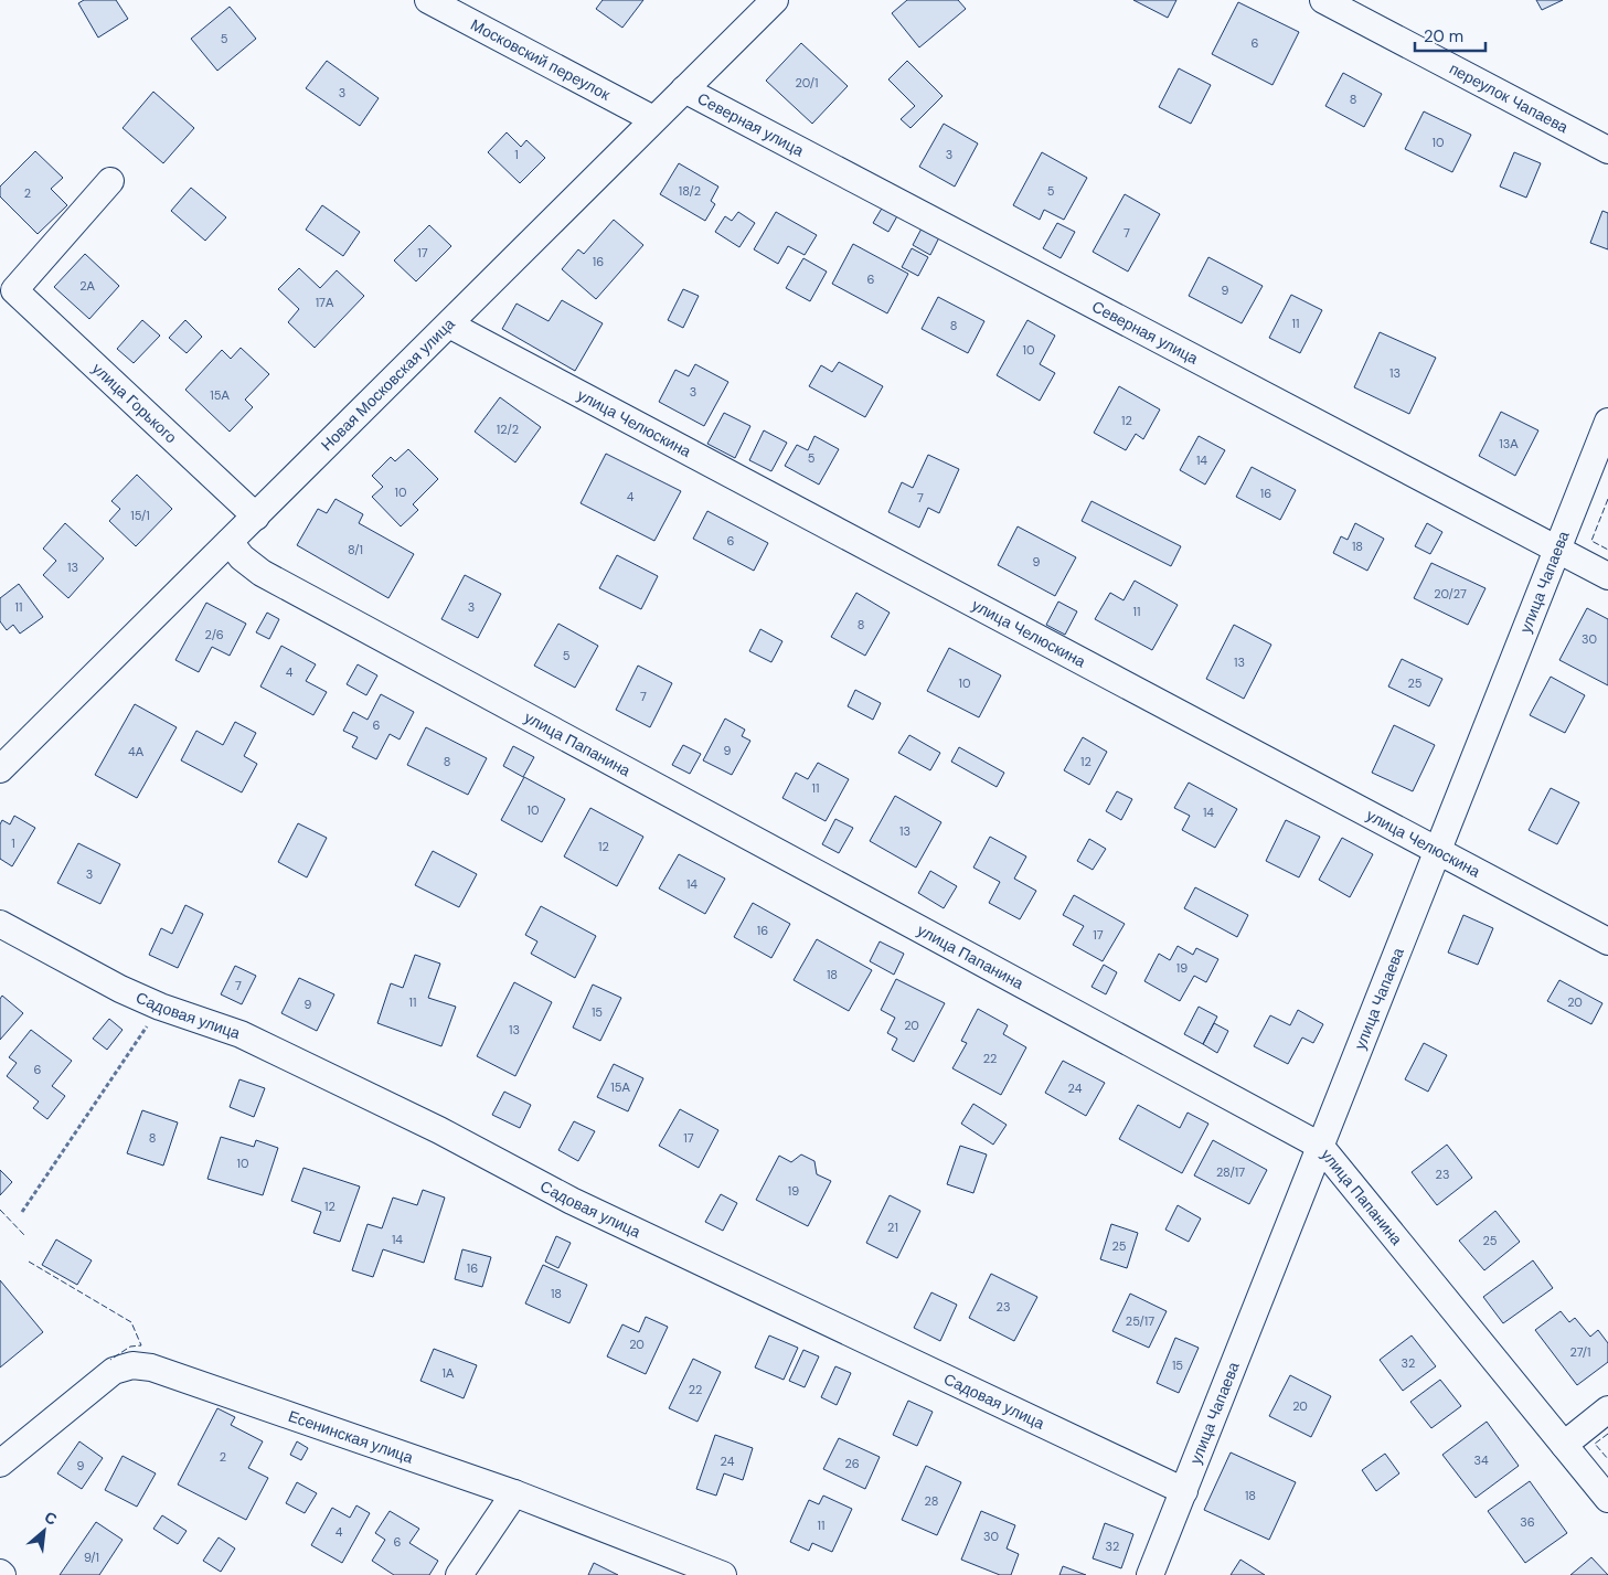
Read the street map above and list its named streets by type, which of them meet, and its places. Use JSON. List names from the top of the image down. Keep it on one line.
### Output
{"streets":{"street":["Московский переулок","переулок Чапаева","Северная улица","Новая Московская улица","улица Горького","улица Челюскина","улица Чапаева","улица Папанина","Садовая улица","Есенинская улица"]},"crossings":[["Московский переулок","Новая Московская улица"],["Северная улица","Новая Московская улица"],["Северная улица","улица Чапаева"],["Новая Московская улица","улица Горького"],["Новая Московская улица","улица Челюскина"],["Новая Московская улица","улица Папанина"],["улица Челюскина","улица Чапаева"],["улица Чапаева","улица Папанина"],["улица Чапаева","Садовая улица"]],"house_numbers":["5","6","20/1","3","8","10","1","3","18/2","5","2","7","17","16","6","2А","9","17А","11","8","10","13","3","15А","12","12/2","13А","5","14","10","16","4","7","15/1","6","18","8/1","9","13","20/27","11","3","11","8","2/6","30","5","13","4","10","25","7","6","9","4А","8","12","11","10","14","13","1","12","3","14","16","17","19","18","7","11","20","9","15","20","13","22","6","15А","24","8","17","10","28/17","23","19","12","21","14","25","25","16","18","23","25/17","20","27/1","32","15","1А","22","20","2","34","24","26","9","18","28","36","11","4","30","6","32","9/1"],"scale_bar":"20 m","north":"top right"}
